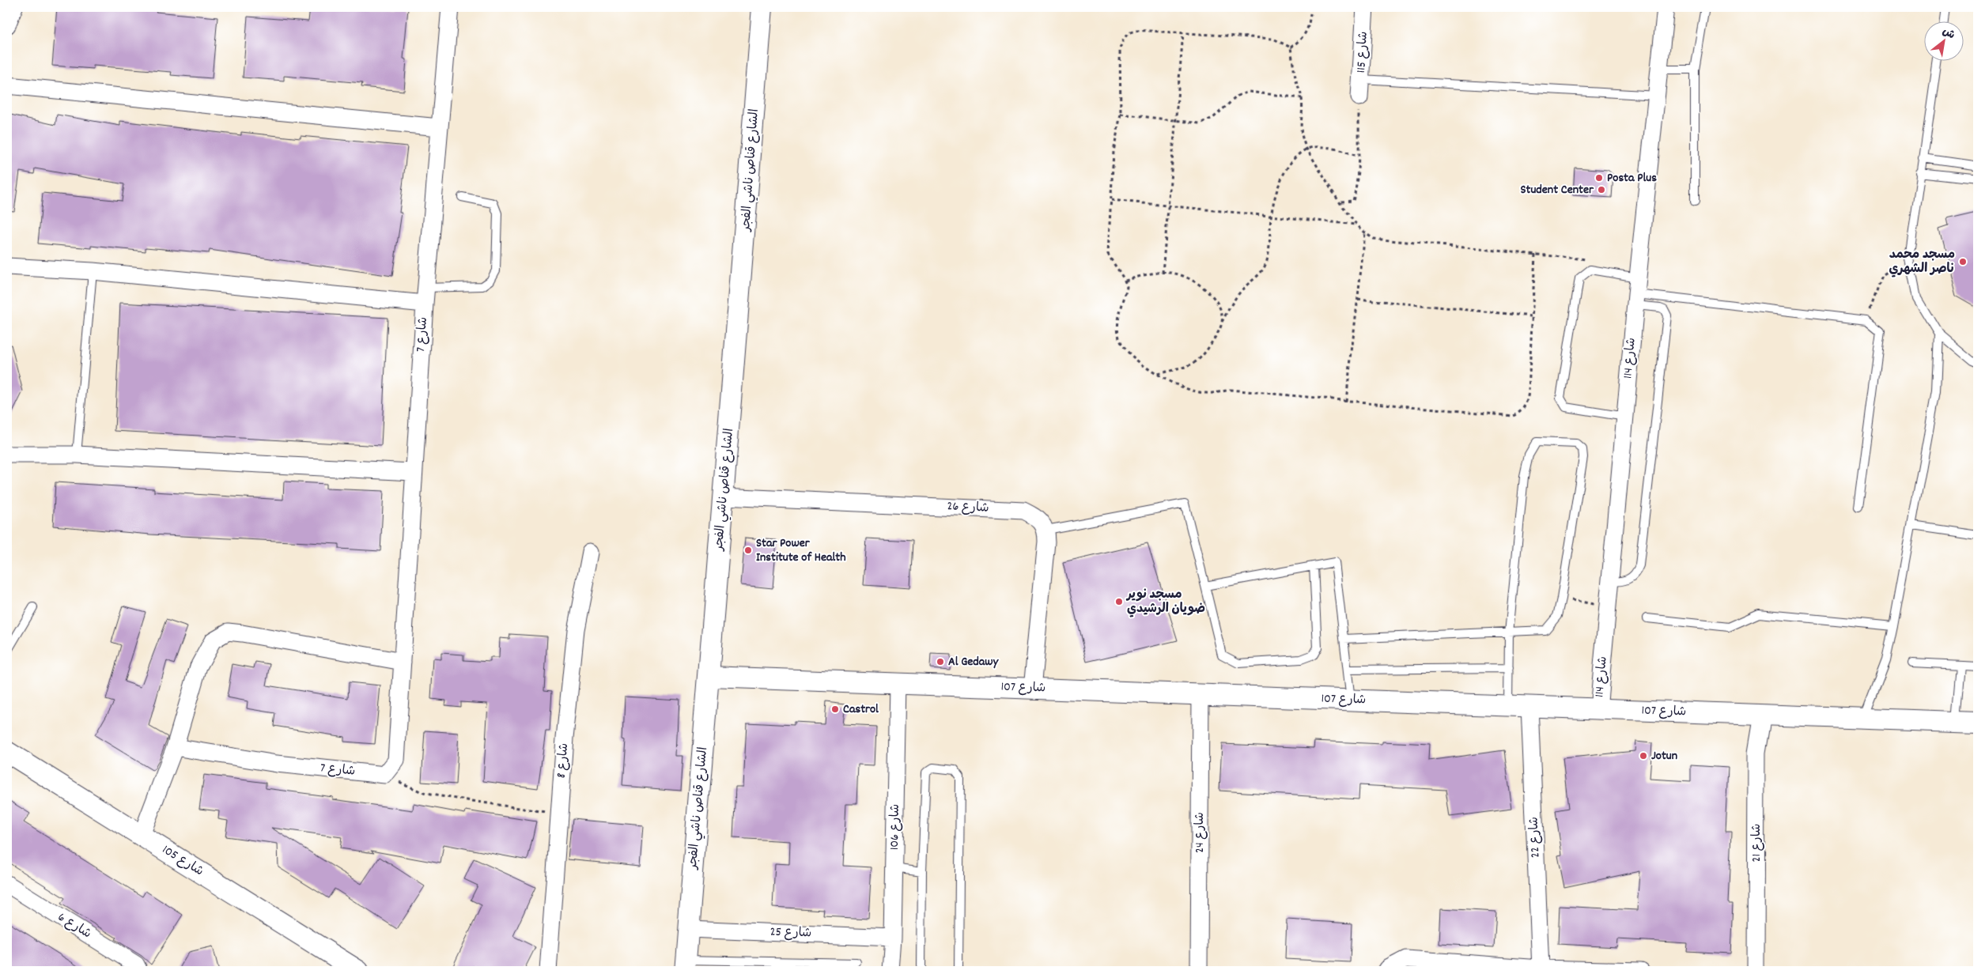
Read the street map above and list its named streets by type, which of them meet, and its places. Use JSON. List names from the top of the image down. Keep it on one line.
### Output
{"streets":{"street":["شارع 115","الشارع قناص ناشي الفجر","شارع 7","شارع 114","شارع 26","شارع 107","شارع 8","شارع 106","شارع 24","شارع 22","شارع 21","شارع 105","شارع 6","شارع 25"]},"crossings":[["الشارع قناص ناشي الفجر","شارع 26"],["الشارع قناص ناشي الفجر","شارع 107"],["الشارع قناص ناشي الفجر","شارع 25"],["شارع 114","شارع 107"],["شارع 107","شارع 106"],["شارع 107","شارع 24"],["شارع 107","شارع 22"],["شارع 107","شارع 21"],["شارع 106","شارع 25"]],"places":["Posta Plus","Student Center","مسجد محمد ناصر الشهري","Star Power Institute of Health","مسجد نوير ضويان الرشيدي","Al Gedawy","Castrol","Jotun"],"north":"top right"}
